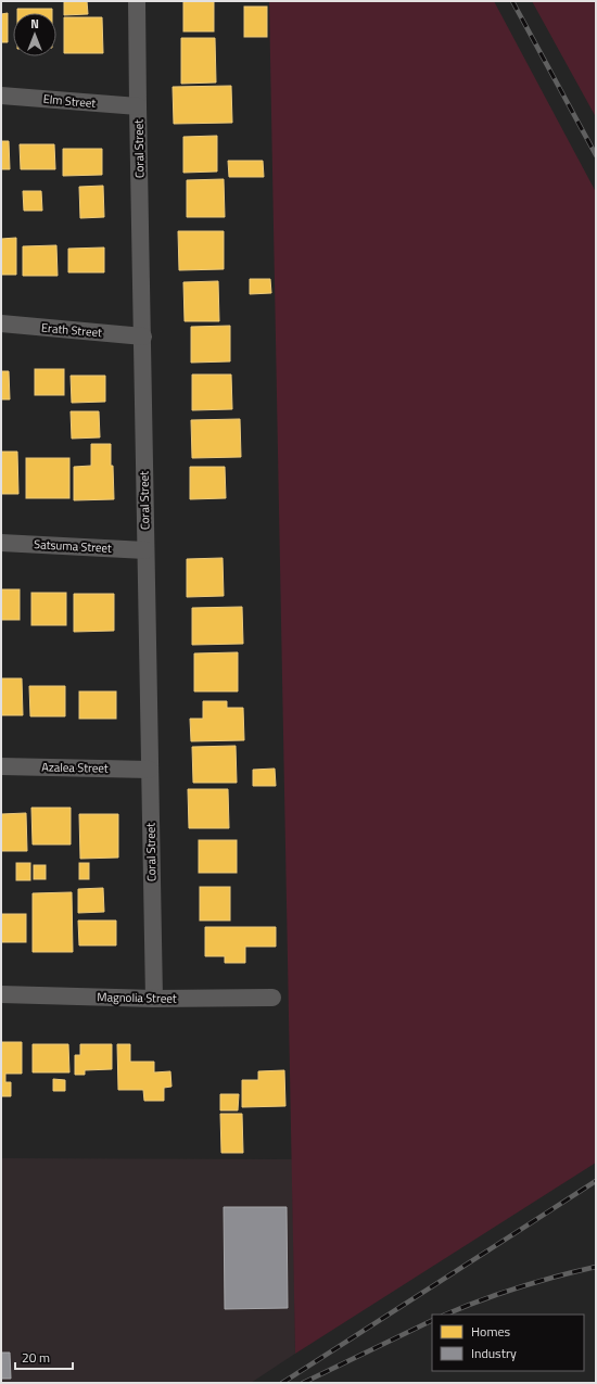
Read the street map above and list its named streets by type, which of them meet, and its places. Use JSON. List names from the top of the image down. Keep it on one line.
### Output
{"streets":{"street":["Elm Street","Coral Street","Erath Street","Satsuma Street","Azalea Street","Magnolia Street"]},"crossings":[["Elm Street","Coral Street"],["Coral Street","Erath Street"],["Coral Street","Satsuma Street"],["Coral Street","Azalea Street"],["Coral Street","Magnolia Street"]],"legend":["Homes","Industry"],"scale_bar":"20 m","north":"top"}
